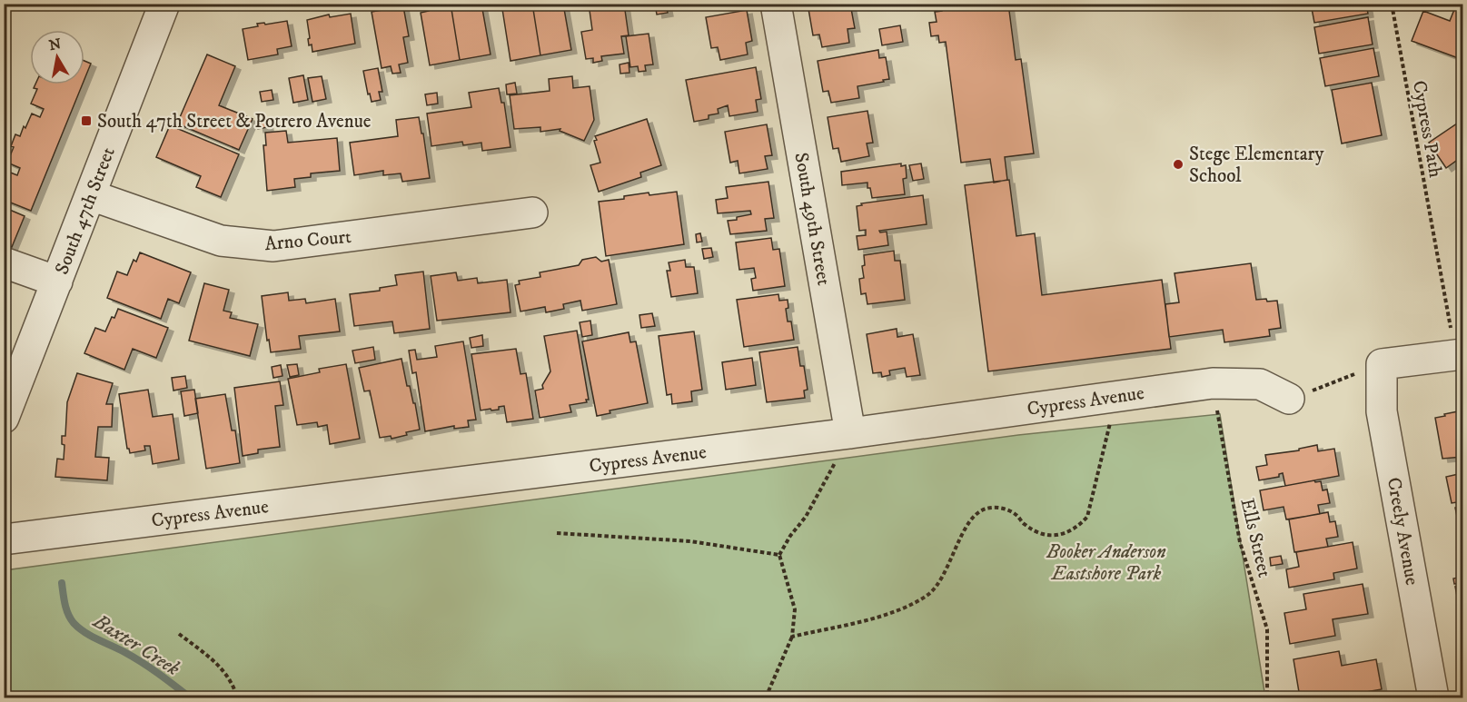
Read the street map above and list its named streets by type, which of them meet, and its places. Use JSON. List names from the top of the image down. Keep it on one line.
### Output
{"streets":{"street":["South 47th Street","South 49th Street","Arno Court","Cypress Avenue","Creely Avenue"],"path":["Cypress Path","Ells Street"]},"crossings":[["South 47th Street","Arno Court"],["South 49th Street","Cypress Avenue"],["Cypress Avenue","Ells Street"]],"water":["Baxter Creek"],"parks":["Booker Anderson Eastshore Park"],"places":{"transit":["South 47th Street & Potrero Avenue"],"other":["Stege Elementary School"]},"north":"top"}
